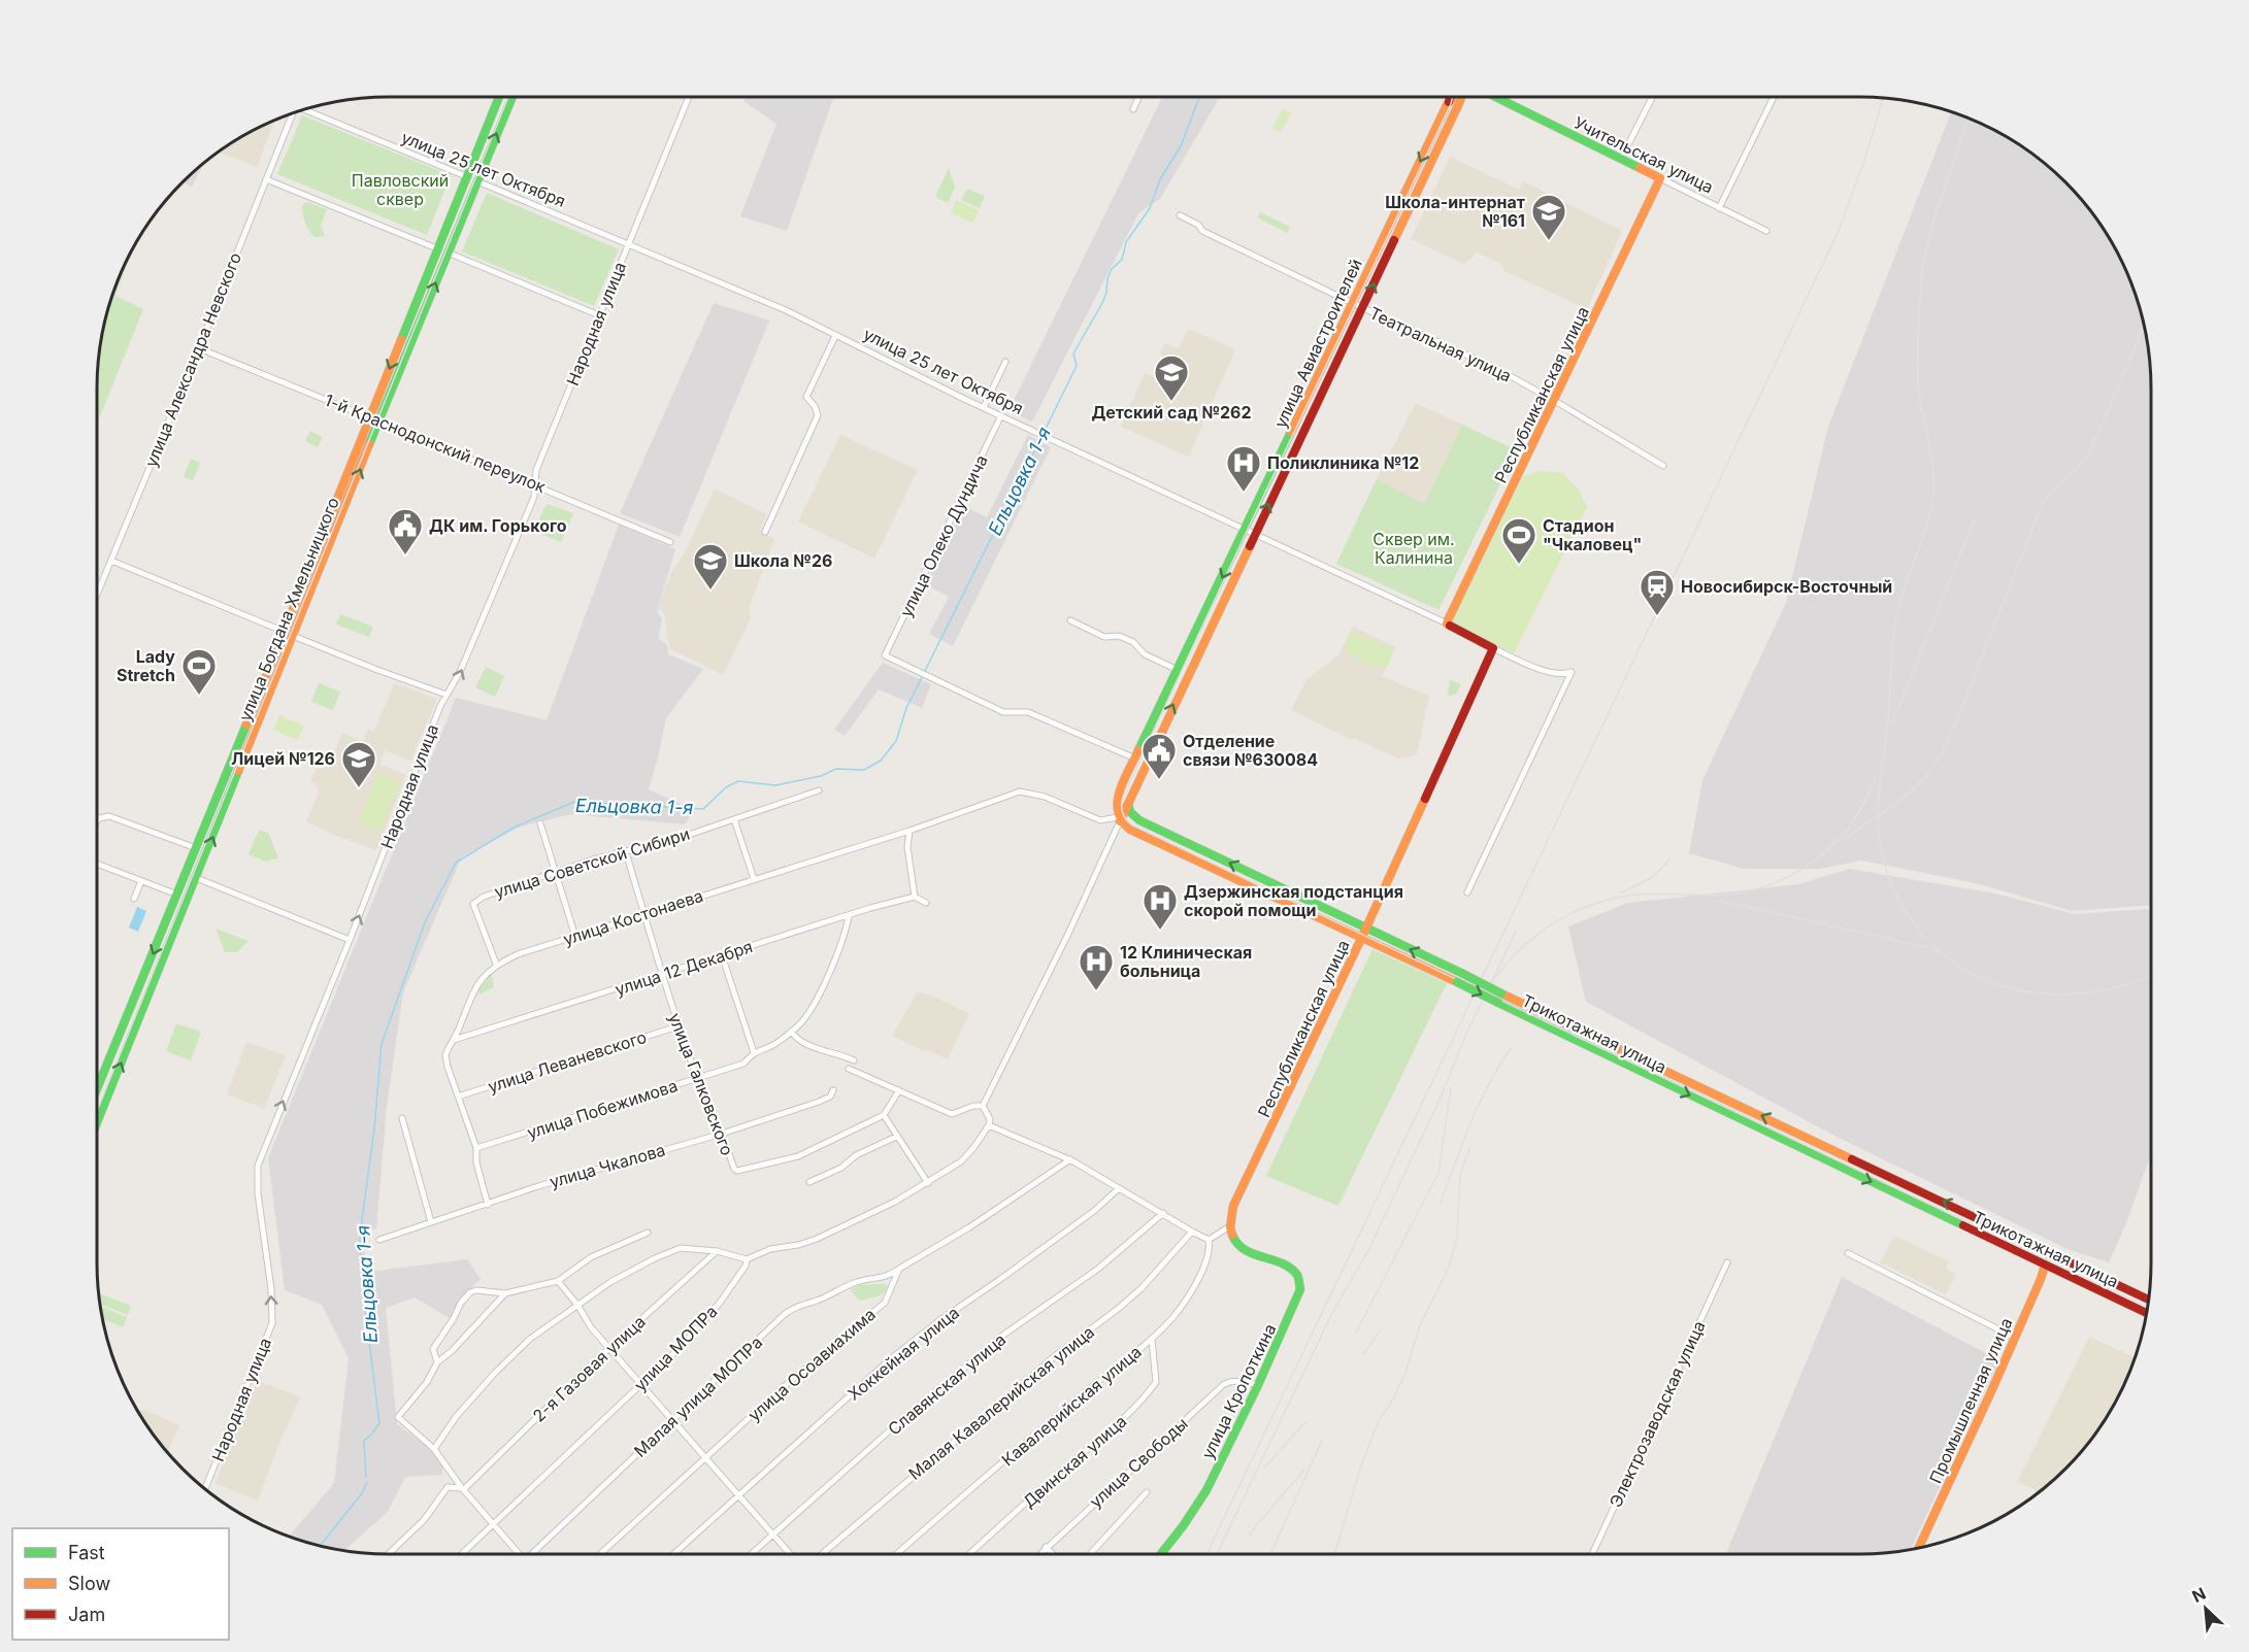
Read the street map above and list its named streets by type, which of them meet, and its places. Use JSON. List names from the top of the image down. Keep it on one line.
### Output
{"streets":{"main road":["Учительская улица","улица 25 лет Октября","улица Авиастроителей","Республиканская улица","улица Богдана Хмельницкого","Трикотажная улица","улица Кропоткина","Промышленная улица"],"street":["Народная улица","Театральная улица","улица Александра Невского","1-й Краснодонский переулок","улица Олеко Дундича","улица Советской Сибири","улица Костонаева","улица 12 Декабря","улица Леваневского","улица Галковского","улица Побежимова","улица Чкалова","улица МОПРа","Хоккейная улица","улица Осоавиахима","2-я Газовая улица","Славянская улица","Малая улица МОПРа","Малая Кавалерийская улица","Кавалерийская улица","Электрозаводская улица","Двинская улица","улица Свободы"]},"crossings":[["Учительская улица","Республиканская улица"],["улица 25 лет Октября","Народная улица"],["улица 25 лет Октября","улица Авиастроителей"],["улица 25 лет Октября","Республиканская улица"],["улица 25 лет Октября","улица Олеко Дундича"],["улица 25 лет Октября","улица Богдана Хмельницкого"],["Народная улица","1-й Краснодонский переулок"],["улица Авиастроителей","Театральная улица"],["улица Авиастроителей","улица Олеко Дундича"],["улица Авиастроителей","Трикотажная улица"],["Театральная улица","Республиканская улица"],["улица Александра Невского","1-й Краснодонский переулок"],["Республиканская улица","Трикотажная улица"],["Республиканская улица","улица Кропоткина"],["1-й Краснодонский переулок","улица Богдана Хмельницкого"],["улица Советской Сибири","улица Костонаева"],["улица Советской Сибири","улица Галковского"],["улица Костонаева","улица 12 Декабря"],["улица Костонаева","Трикотажная улица"],["улица Костонаева","улица Леваневского"],["улица Костонаева","улица Галковского"],["улица Костонаева","улица Побежимова"],["улица Костонаева","улица Чкалова"],["улица 12 Декабря","улица Галковского"],["улица 12 Декабря","улица Побежимова"],["Трикотажная улица","Промышленная улица"],["улица Леваневского","улица Галковского"],["улица Галковского","улица Побежимова"],["улица Галковского","улица Чкалова"],["улица Осоавиахима","Малая улица МОПРа"],["улица Кропоткина","улица Свободы"],["Кавалерийская улица","Двинская улица"]],"one_way":["Народная улица"],"water":["Ельцовка 1-я"],"parks":["Павловский сквер","Сквер им. Калинина"],"places":{"school or university":["Школа-интернат №161","Детский сад №262","Школа №26","Лицей №126"],"hospital":["Поликлиника №12","Дзержинская подстанция скорой помощи","12 Клиническая больница"],"public building":["ДК им. Горького","Отделение связи №630084"],"sports":["Стадион \"Чкаловец\"","Lady Stretch"],"station":["Новосибирск-Восточный"]},"legend":["Fast","Slow","Jam"],"north":"top left"}
